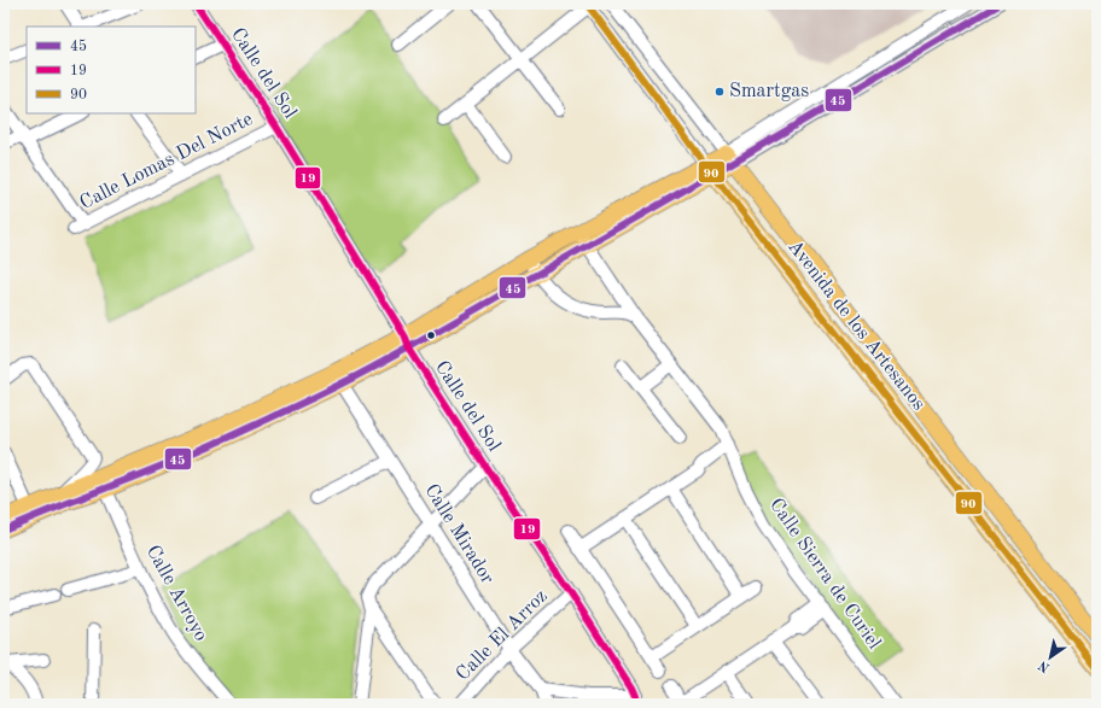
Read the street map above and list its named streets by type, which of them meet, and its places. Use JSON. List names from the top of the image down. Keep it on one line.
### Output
{"streets":{"main road":["Avenida de los Artesanos"],"street":["Calle del Sol","Calle Lomas Del Norte","Calle Mirador","Calle Sierra de Curiel","Calle Arroyo","Calle El Arroz"]},"crossings":[["Calle del Sol","Calle Lomas Del Norte"],["Calle del Sol","Calle El Arroz"],["Calle Mirador","Calle El Arroz"]],"places":["Smartgas"],"lines":["transit line 45","transit line 19","transit line 90"],"legend":["45","19","90"],"north":"bottom left"}
